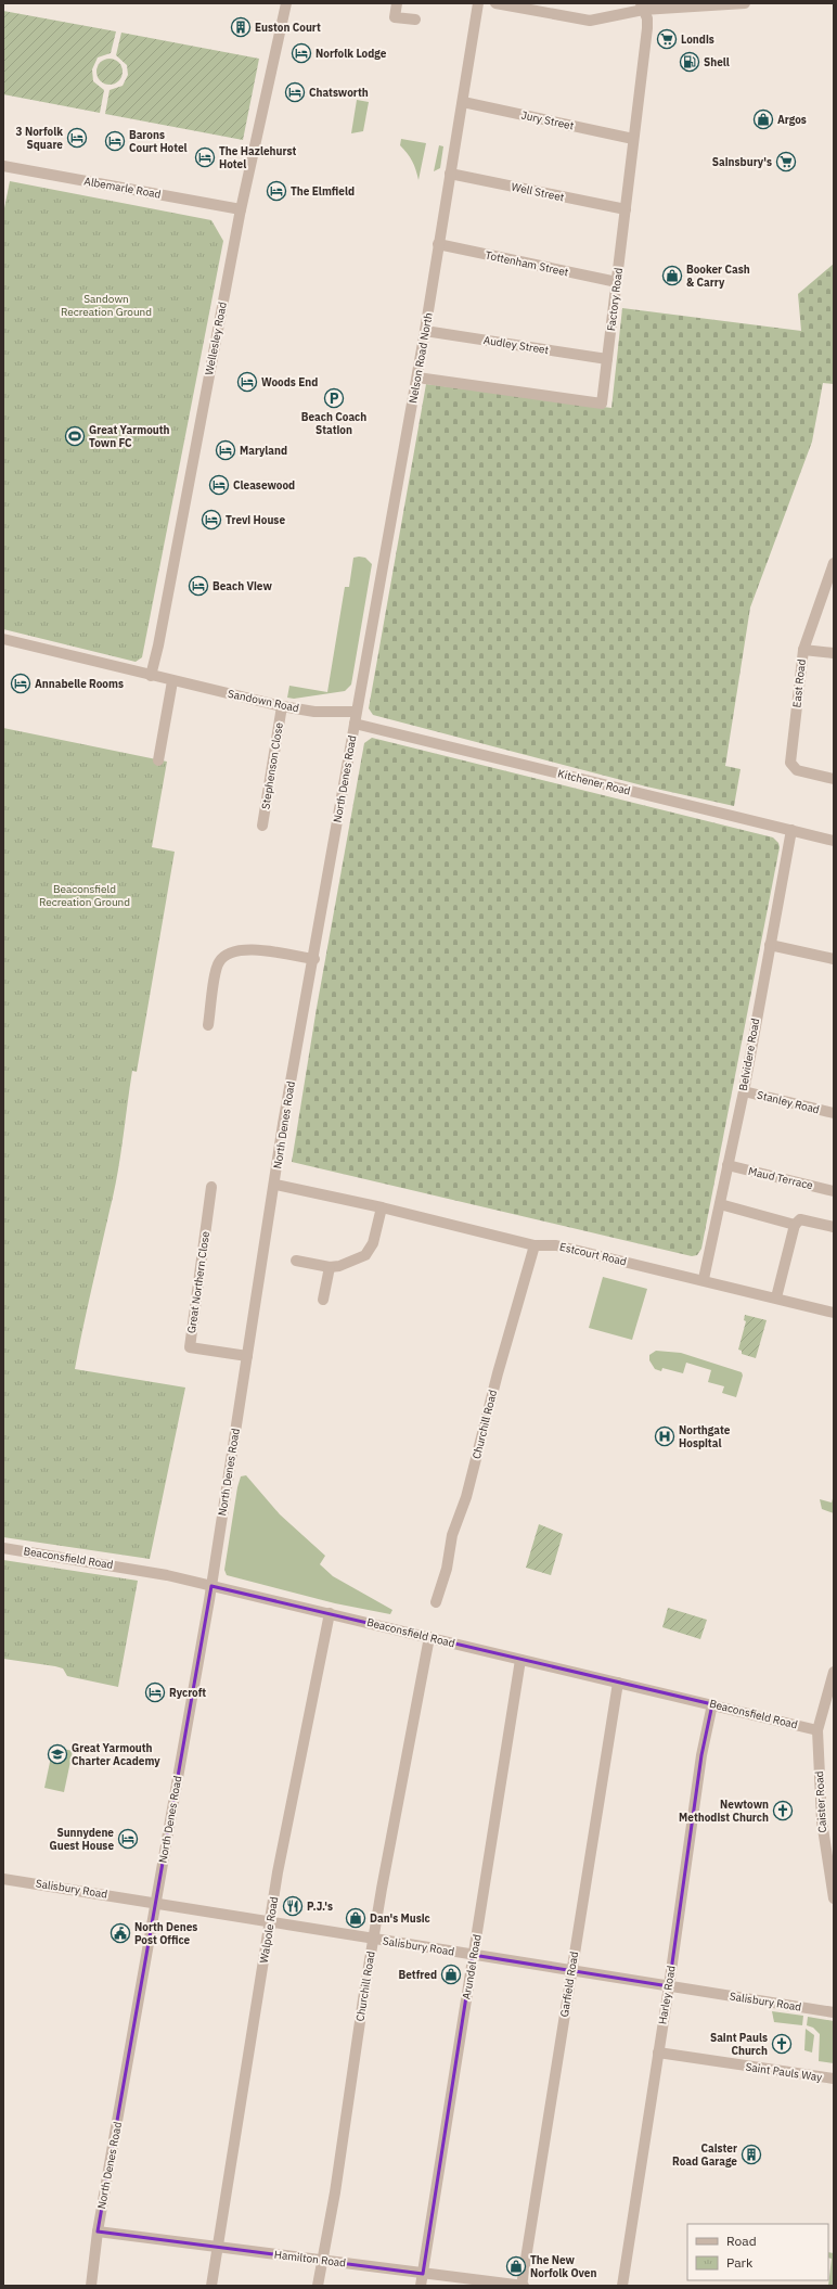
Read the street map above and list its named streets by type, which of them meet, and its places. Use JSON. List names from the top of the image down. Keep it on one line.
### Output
{"streets":{"street":["Jury Street","Albemarle Road","Well Street","Tottenham Street","Factory Road","Wellesley Road","Audley Street","Nelson Road North","East Road","Sandown Road","Stephenson Close","North Denes Road","Kitchener Road","Belvidere Road","Stanley Road","Maud Terrace","Estcourt Road","Great Northern Close","Churchill Road","Beaconsfield Road","Caister Road","Salisbury Road","Walpole Road","Arundel Road","Garfield Road","Harley Road","Saint Pauls Way","Hamilton Road"]},"crossings":[["Jury Street","Factory Road"],["Jury Street","Nelson Road North"],["Albemarle Road","Wellesley Road"],["Well Street","Factory Road"],["Well Street","Nelson Road North"],["Tottenham Street","Factory Road"],["Tottenham Street","Nelson Road North"],["Factory Road","Audley Street"],["Factory Road","Nelson Road North"],["Wellesley Road","Sandown Road"],["Audley Street","Nelson Road North"],["Nelson Road North","Sandown Road"],["Nelson Road North","North Denes Road"],["Nelson Road North","Kitchener Road"],["Sandown Road","Stephenson Close"],["Sandown Road","North Denes Road"],["Sandown Road","Kitchener Road"],["North Denes Road","Kitchener Road"],["North Denes Road","Estcourt Road"],["North Denes Road","Great Northern Close"],["North Denes Road","Beaconsfield Road"],["North Denes Road","Salisbury Road"],["North Denes Road","Hamilton Road"],["Kitchener Road","Belvidere Road"],["Belvidere Road","Stanley Road"],["Belvidere Road","Maud Terrace"],["Belvidere Road","Estcourt Road"],["Estcourt Road","Churchill Road"],["Churchill Road","Beaconsfield Road"],["Churchill Road","Salisbury Road"],["Churchill Road","Hamilton Road"],["Beaconsfield Road","Caister Road"],["Beaconsfield Road","Walpole Road"],["Beaconsfield Road","Arundel Road"],["Beaconsfield Road","Garfield Road"],["Beaconsfield Road","Harley Road"],["Salisbury Road","Walpole Road"],["Salisbury Road","Arundel Road"],["Salisbury Road","Garfield Road"],["Salisbury Road","Harley Road"],["Walpole Road","Hamilton Road"],["Arundel Road","Hamilton Road"],["Garfield Road","Hamilton Road"],["Harley Road","Saint Pauls Way"]],"parks":["Sandown Recreation Ground","Beaconsfield Recreation Ground"],"places":{"building":["Euston Court","Caister Road Garage"],"supermarket":["Londis","Sainsbury's"],"hotel":["Norfolk Lodge","Chatsworth","3 Norfolk Square","Barons Court Hotel","The Hazlehurst Hotel","The Elmfield","Woods End","Maryland","Cleasewood","Trevi House","Beach View","Annabelle Rooms","Rycroft","Sunnydene Guest House"],"fuel station":["Shell"],"shop":["Argos","Booker Cash & Carry","Dan's Music","Betfred","The New Norfolk Oven"],"parking":["Beach Coach Station"],"sports":["Great Yarmouth Town FC"],"hospital":["Northgate Hospital"],"school or university":["Great Yarmouth Charter Academy"],"church":["Newtown Methodist Church","Saint Pauls Church"],"restaurant":["P.J.'s"],"public building":["North Denes Post Office"]},"legend":["Road","Park"]}
